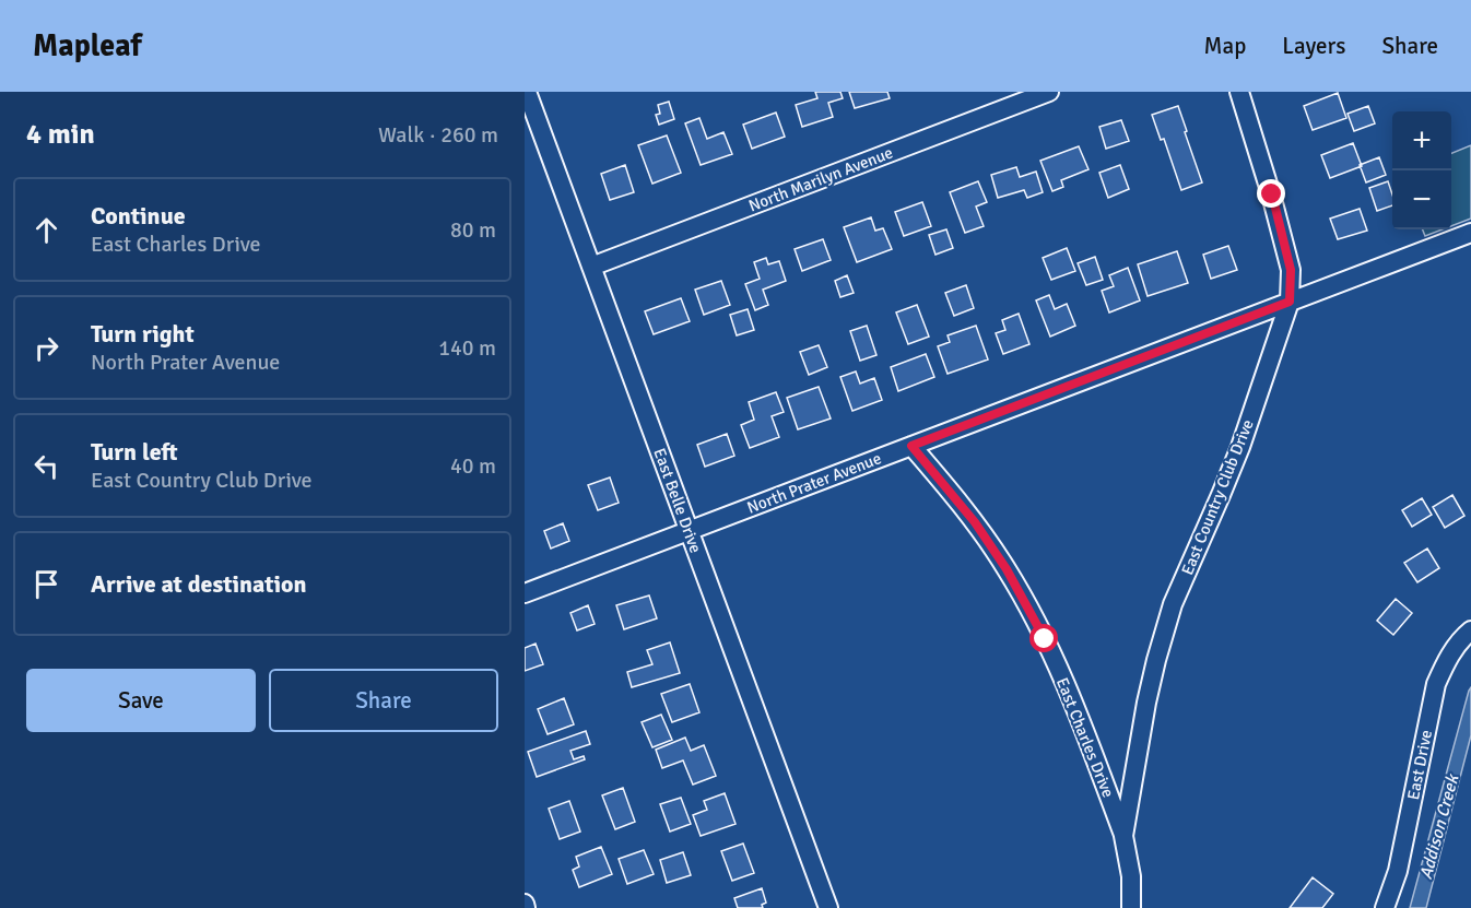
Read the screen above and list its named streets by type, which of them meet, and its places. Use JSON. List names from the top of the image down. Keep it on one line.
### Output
{"streets":{"street":["North Marilyn Avenue","North Prater Avenue","East Country Club Drive","East Belle Drive","East Charles Drive","East Drive"]},"crossings":[["North Marilyn Avenue","East Belle Drive"],["North Prater Avenue","East Country Club Drive"],["North Prater Avenue","East Belle Drive"],["North Prater Avenue","East Charles Drive"],["East Country Club Drive","East Charles Drive"]],"water":["Addison Creek"],"page":{"header":"Mapleaf","nav":["Map","Layers","Share"],"heading":["4 min","Walk · 260 m"],"map_buttons":["+","−"],"list":[["Continue","East Charles Drive","80 m"],["Turn right","North Prater Avenue","140 m"],["Turn left","East Country Club Drive","40 m"],"Arrive at destination"],"buttons":["Save","Share"]}}
